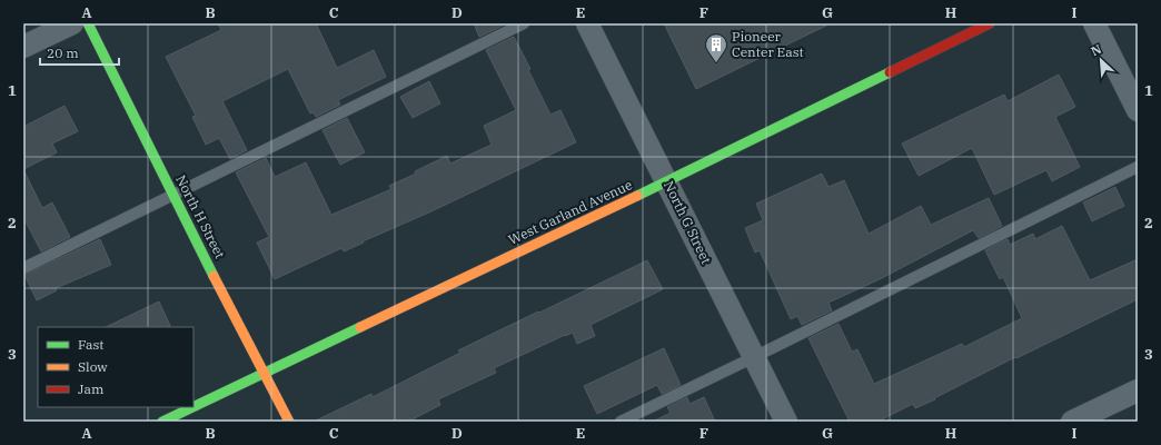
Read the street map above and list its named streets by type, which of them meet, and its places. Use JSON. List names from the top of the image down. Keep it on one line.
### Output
{"streets":{"street":["West Garland Avenue","North H Street","North G Street"]},"crossings":[["West Garland Avenue","North H Street"],["West Garland Avenue","North G Street"]],"places":{"building":["Pioneer Center East"]},"legend":["Fast","Slow","Jam"],"scale_bar":"20 m","north":"top left","grid":{"columns":["A","B","C","D","E","F","G","H","I"],"rows":["1","2","3"]}}
